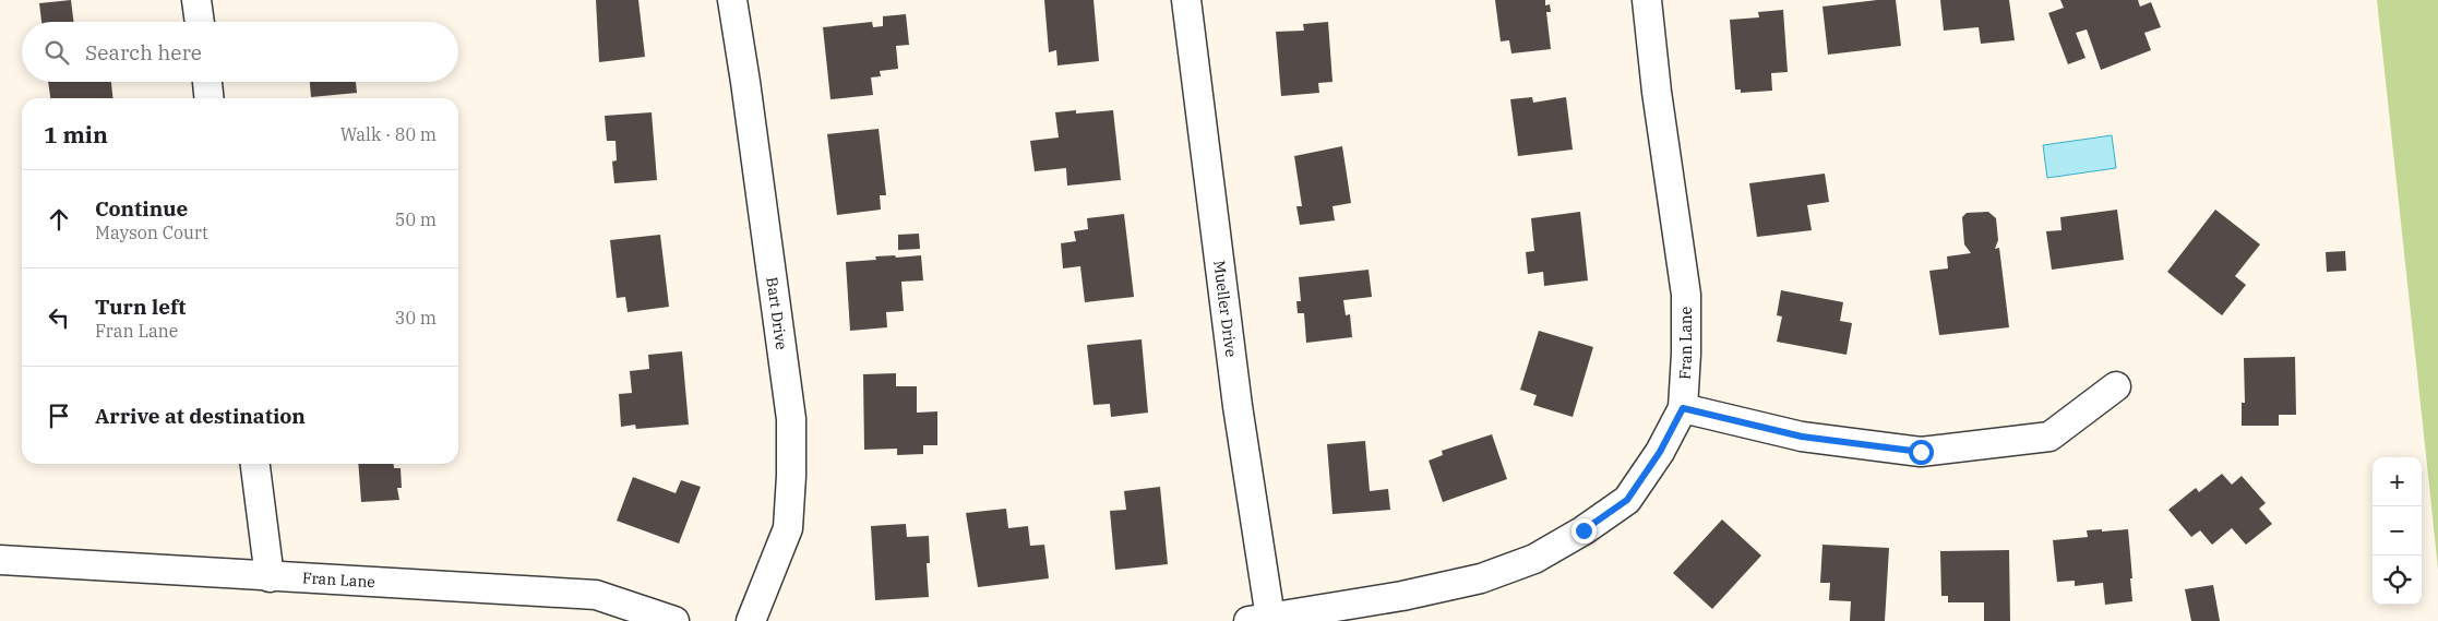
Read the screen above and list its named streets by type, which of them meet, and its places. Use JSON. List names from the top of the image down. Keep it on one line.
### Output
{"streets":{"street":["Mueller Drive","Bart Drive","Fran Lane"]},"crossings":[["Mueller Drive","Fran Lane"]],"page":{"search":"Search here","heading":["1 min","Walk · 80 m"],"list":[["Continue","Mayson Court","50 m"],["Turn left","Fran Lane","30 m"],"Arrive at destination"],"map_buttons":["+","−"]}}
